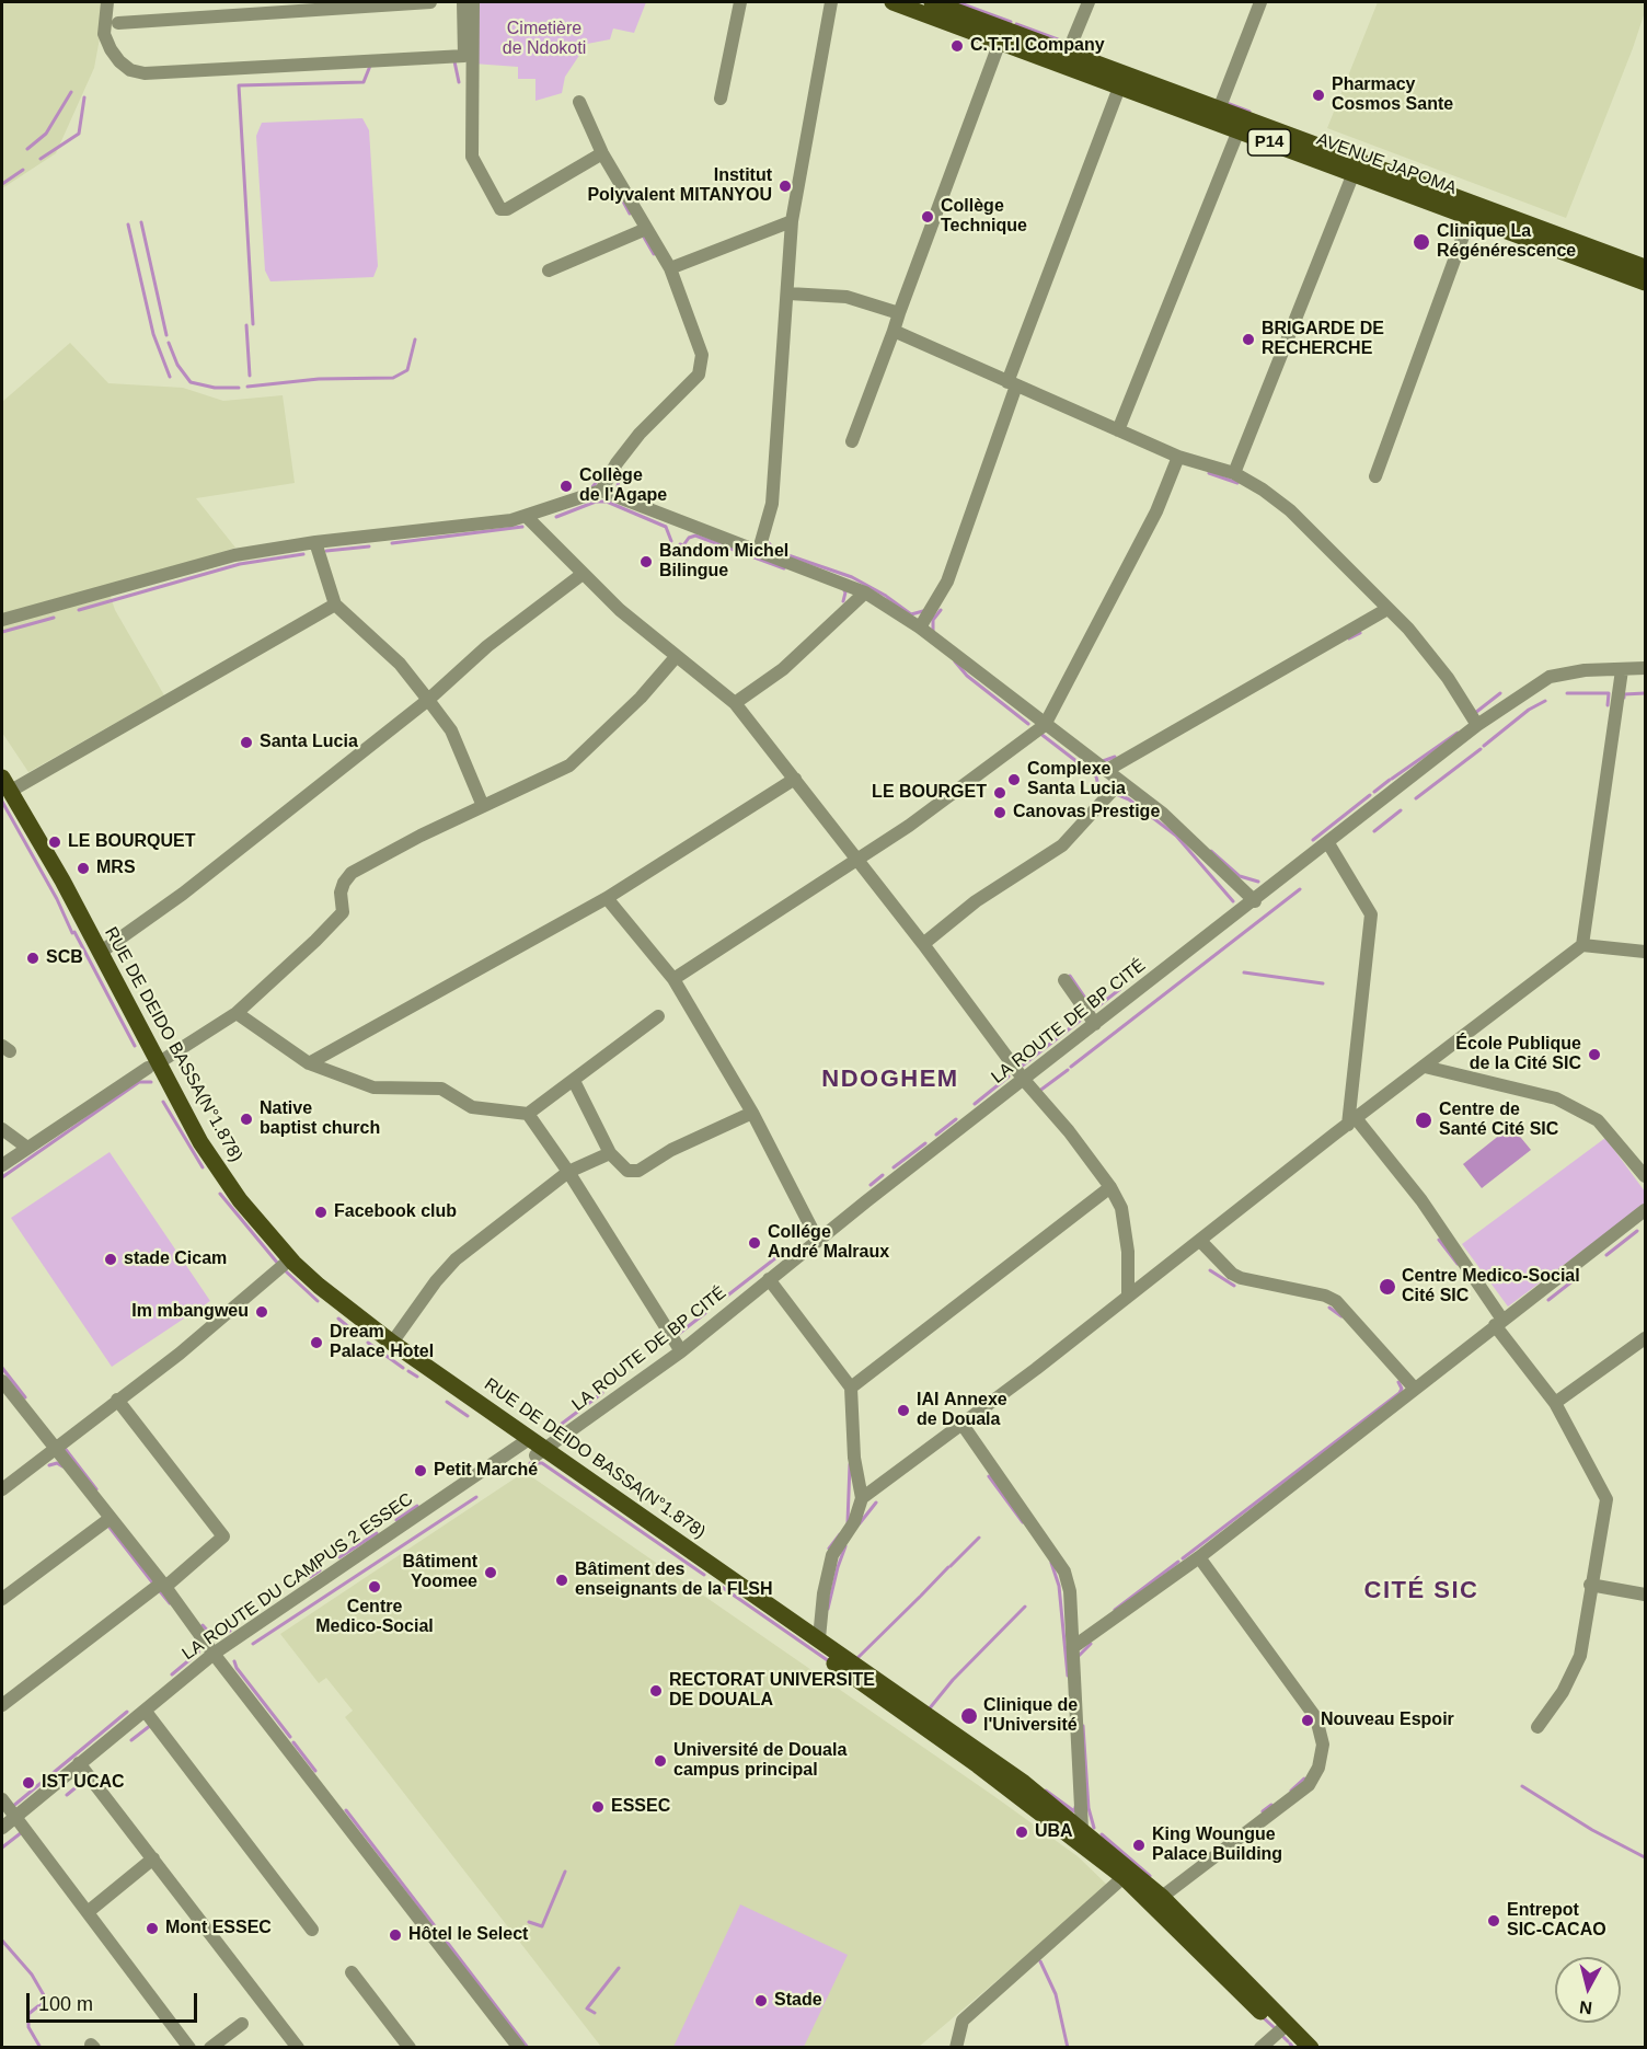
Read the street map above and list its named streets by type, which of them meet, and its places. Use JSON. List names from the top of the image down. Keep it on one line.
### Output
{"streets":{"main road":["P14","AVENUE JAPOMA","RUE DE DEIDO BASSA(N°1.878)"],"street":["LA ROUTE DE BP CITÉ","LA ROUTE DU CAMPUS 2 ESSEC"]},"crossings":[["LA ROUTE DE BP CITÉ","RUE DE DEIDO BASSA(N°1.878)"],["RUE DE DEIDO BASSA(N°1.878)","LA ROUTE DU CAMPUS 2 ESSEC"]],"districts":["NDOGHEM","CITÉ SIC"],"parks":["Cimetière de Ndokoti"],"places":["C.T.T.I Company","Pharmacy Cosmos Sante","Institut Polyvalent MITANYOU","Collège Technique","Clinique La Régénérescence","BRIGARDE DE RECHERCHE","Collège de l'Agape","Bandom Michel Bilingue","Santa Lucia","Complexe Santa Lucia","LE BOURGET","Canovas Prestige","LE BOURQUET","MRS","SCB","École Publique de la Cité SIC","Native baptist church","Centre de Santé Cité SIC","Facebook club","Collége André Malraux","stade Cicam","Centre Medico-Social Cité SIC","Im mbangweu","Dream Palace Hotel","IAI Annexe de Douala","Petit Marché","Bâtiment Yoomee","Bâtiment des enseignants de la FLSH","Centre Medico-Social","RECTORAT UNIVERSITE DE DOUALA","Clinique de l'Université","Nouveau Espoir","Université de Douala campus principal","IST UCAC","ESSEC","UBA","King Woungue Palace Building","Entrepot SIC-CACAO","Mont ESSEC","Hôtel le Select","Stade"],"scale_bar":"100 m","north":"bottom"}
